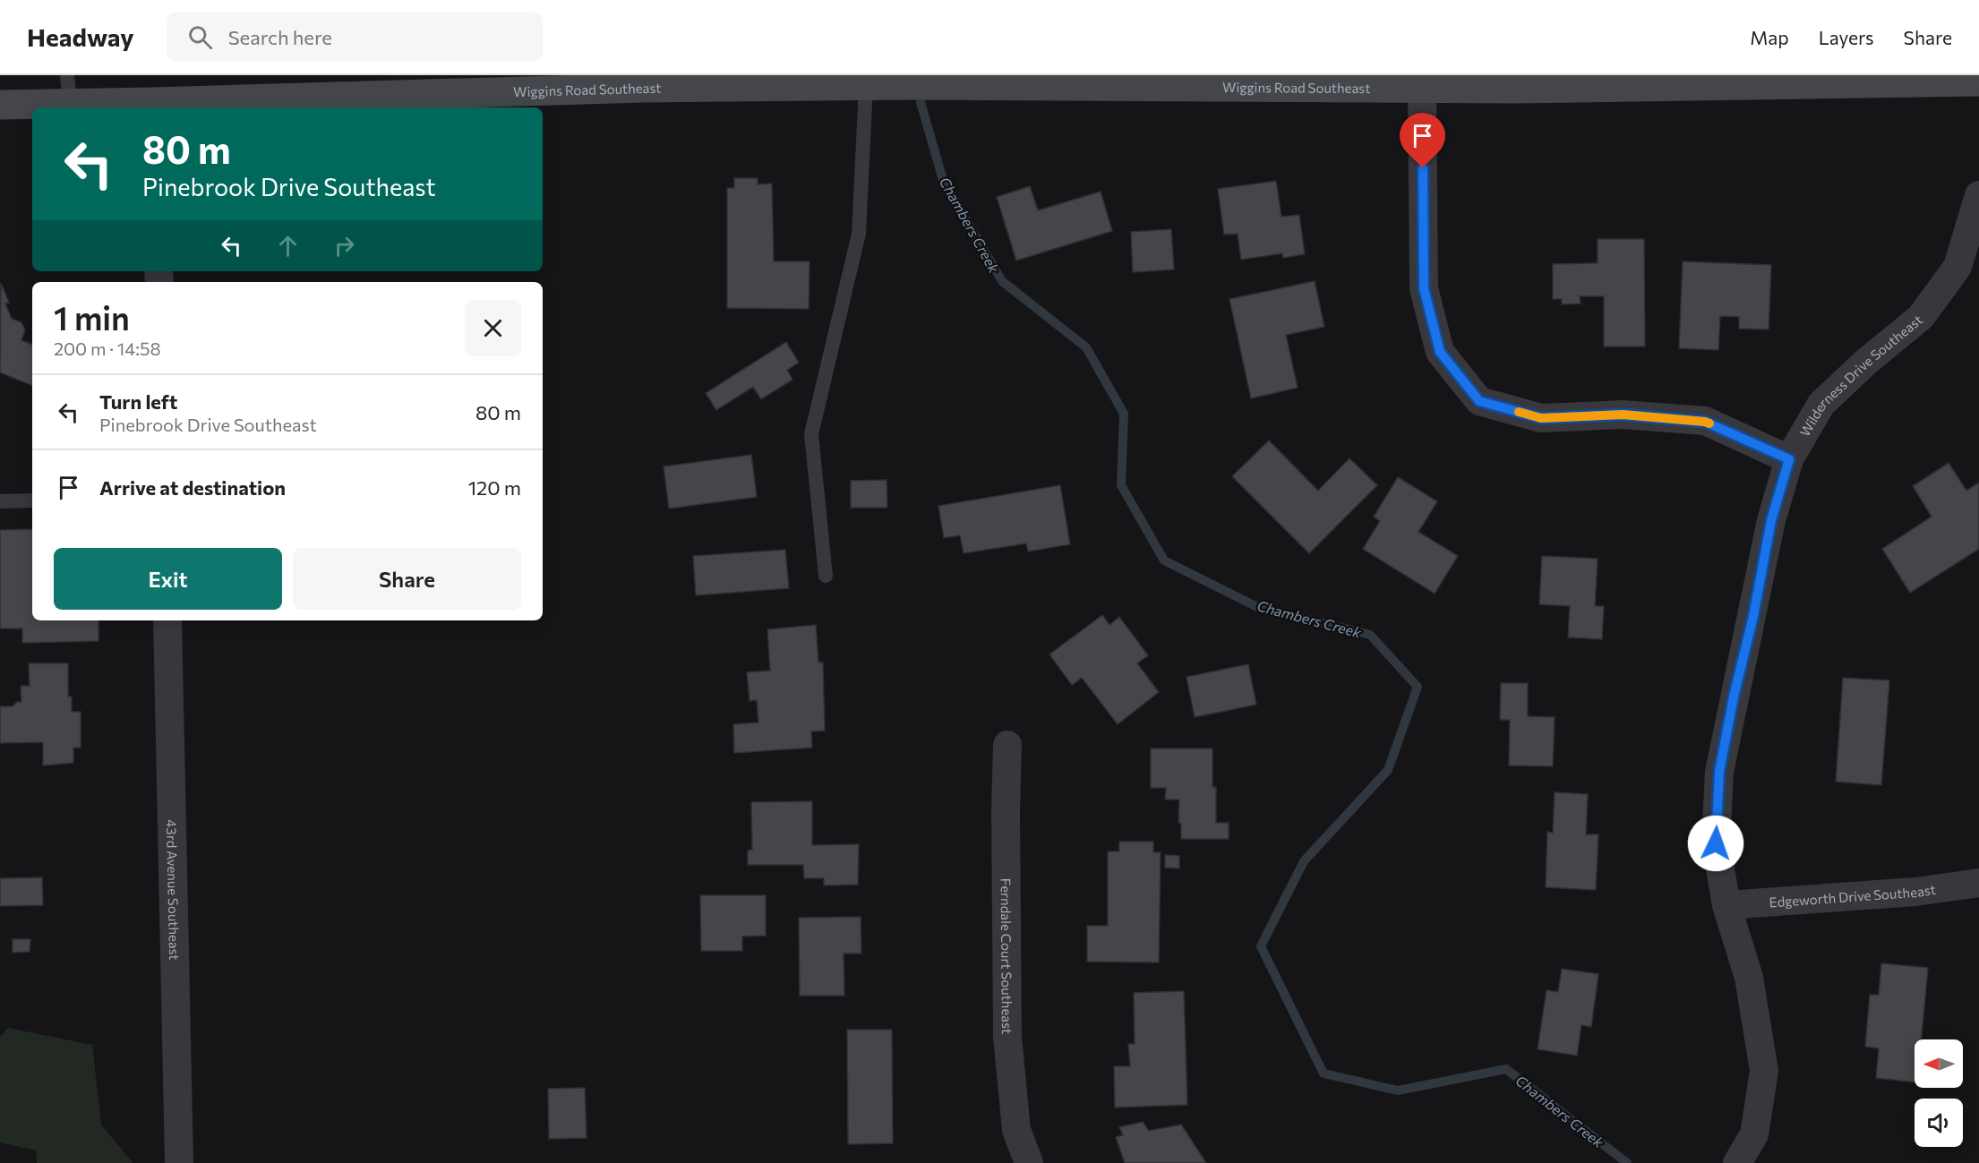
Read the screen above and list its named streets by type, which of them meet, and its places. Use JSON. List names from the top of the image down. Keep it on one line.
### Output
{"streets":{"street":["Wiggins Road Southeast","Wilderness Drive Southeast","43rd Avenue Southeast","Edgeworth Drive Southeast","Ferndale Court Southeast"]},"crossings":[["Wilderness Drive Southeast","Edgeworth Drive Southeast"]],"water":["Chambers Creek"],"north":"left","page":{"header":"Headway","search":"Search here","nav":["Map","Layers","Share"],"turn":["80 m","Pinebrook Drive Southeast"],"heading":["1 min","200 m · 14:58"],"list":[{"name":"Turn left","note":"Pinebrook Drive Southeast","value":"80 m"},{"name":"Arrive at destination","value":"120 m"}],"buttons":["Exit","Share"]}}
